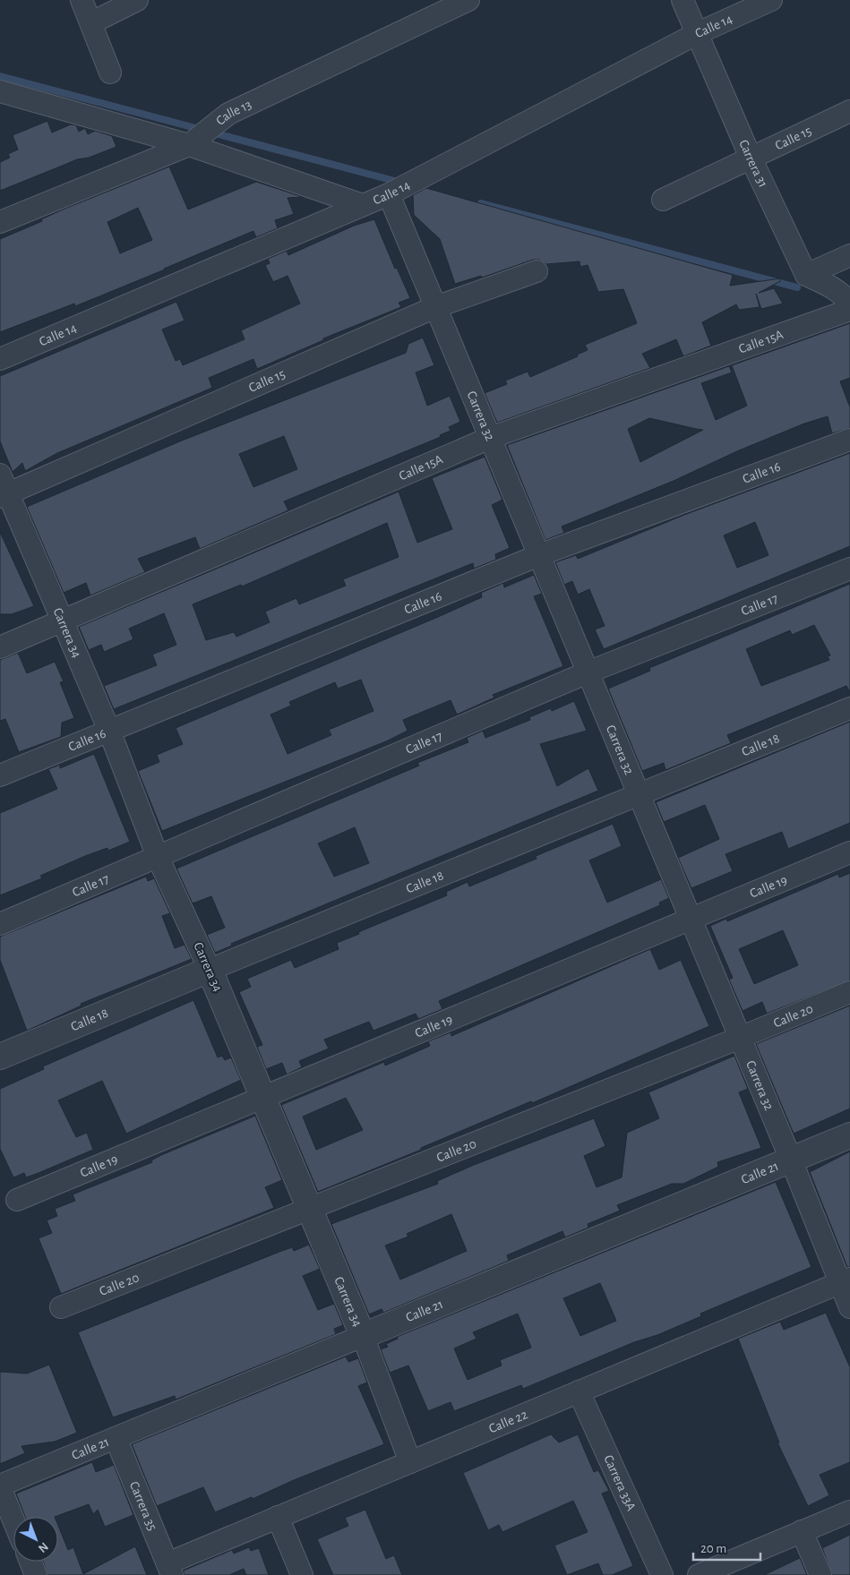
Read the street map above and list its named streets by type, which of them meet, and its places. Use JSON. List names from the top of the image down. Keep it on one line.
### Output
{"streets":{"street":["Calle 14","Calle 13","Calle 15","Carrera 31","Calle 15A","Carrera 32","Calle 16","Calle 17","Carrera 34","Calle 18","Calle 19","Calle 20","Calle 21","Calle 22","Carrera 33A","Carrera 35"]},"crossings":[["Calle 14","Carrera 31"],["Calle 14","Carrera 32"],["Calle 15","Carrera 31"],["Calle 15","Carrera 32"],["Calle 15","Carrera 34"],["Calle 15A","Carrera 32"],["Calle 15A","Carrera 34"],["Carrera 32","Calle 16"],["Carrera 32","Calle 17"],["Carrera 32","Calle 18"],["Carrera 32","Calle 19"],["Carrera 32","Calle 20"],["Carrera 32","Calle 21"],["Carrera 32","Calle 22"],["Calle 16","Carrera 34"],["Calle 17","Carrera 34"],["Carrera 34","Calle 18"],["Carrera 34","Calle 19"],["Carrera 34","Calle 20"],["Carrera 34","Calle 21"],["Carrera 34","Calle 22"],["Calle 21","Carrera 35"],["Calle 22","Carrera 33A"],["Calle 22","Carrera 35"]],"scale_bar":"20 m","north":"bottom right"}
